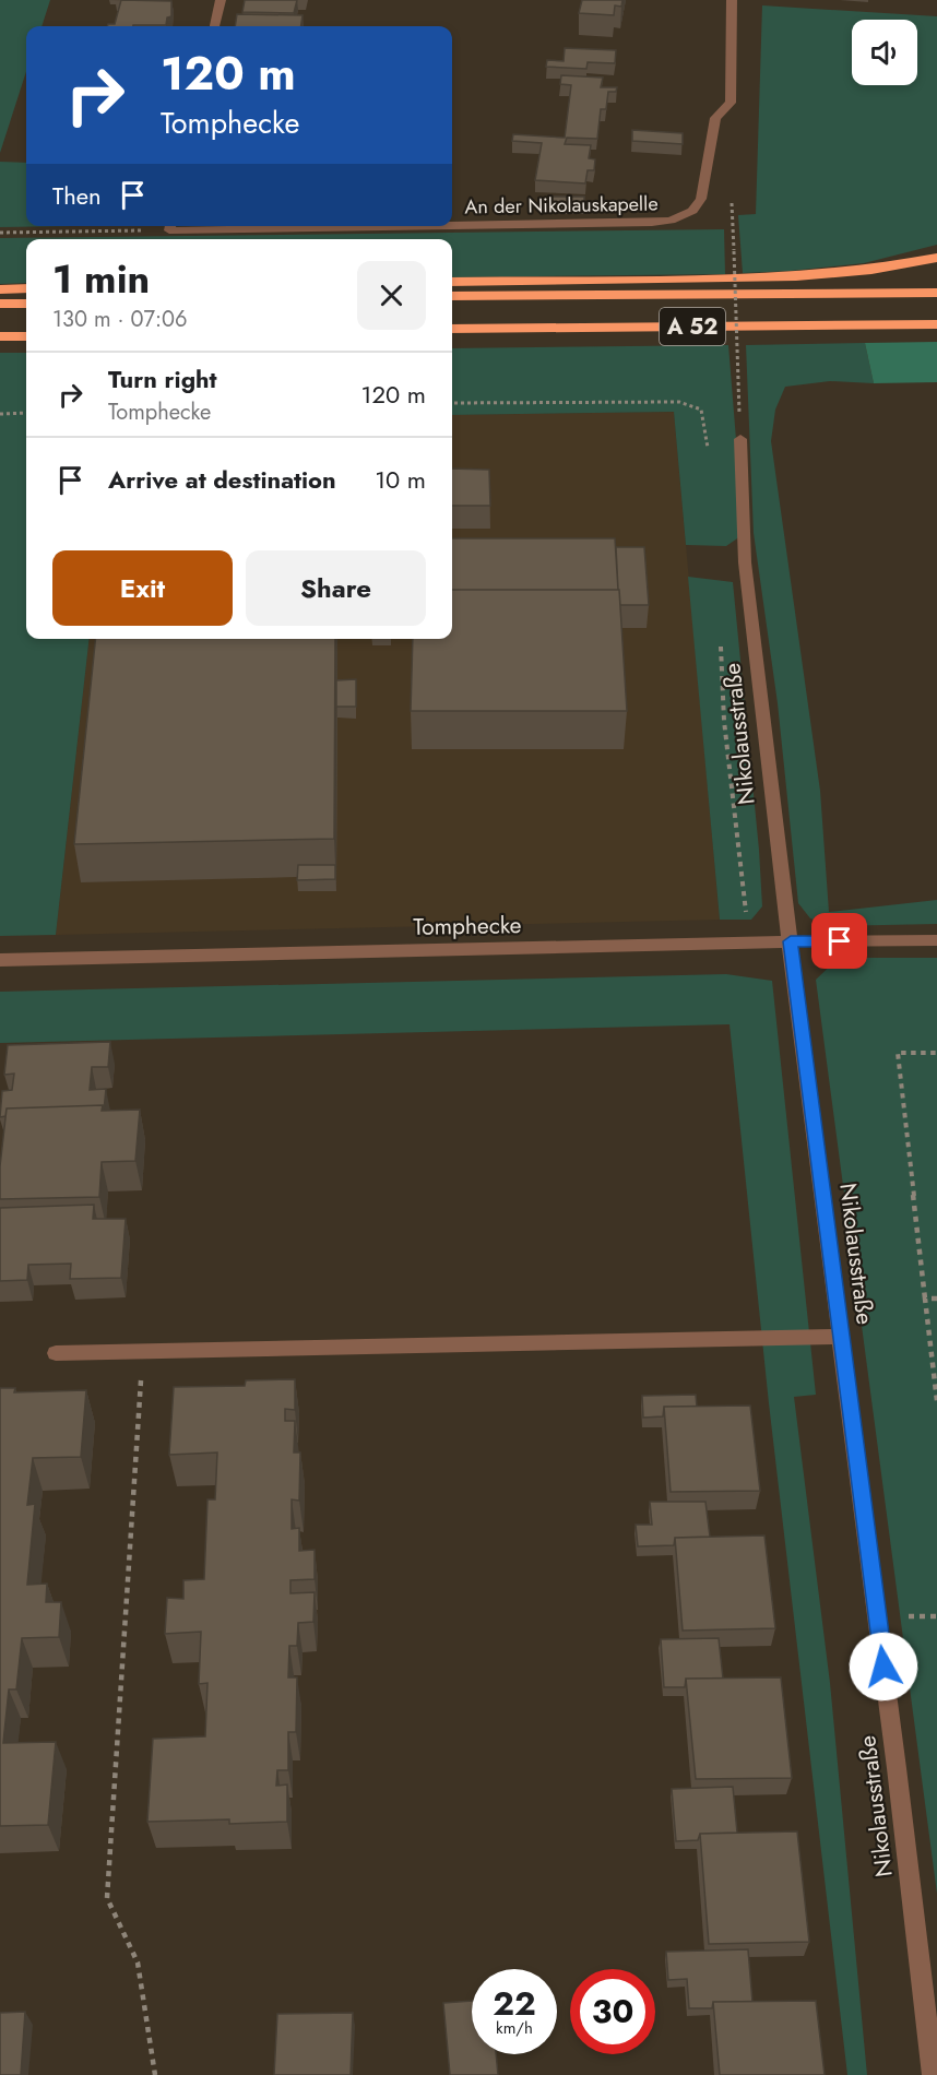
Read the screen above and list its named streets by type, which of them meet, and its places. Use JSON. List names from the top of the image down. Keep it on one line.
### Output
{"streets":{"highway":["A 52"],"street":["An der Nikolauskapelle","Nikolausstraße","Tomphecke"]},"crossings":[["Nikolausstraße","Tomphecke"]],"page":{"turn":["120 m","Tomphecke"],"then":"Then","heading":["1 min","130 m · 07:06"],"list":[{"name":"Turn right","note":"Tomphecke","value":"120 m"},{"name":"Arrive at destination","value":"10 m"}],"buttons":["Exit","Share"],"speed":"22 km/h","limit":"30"}}
